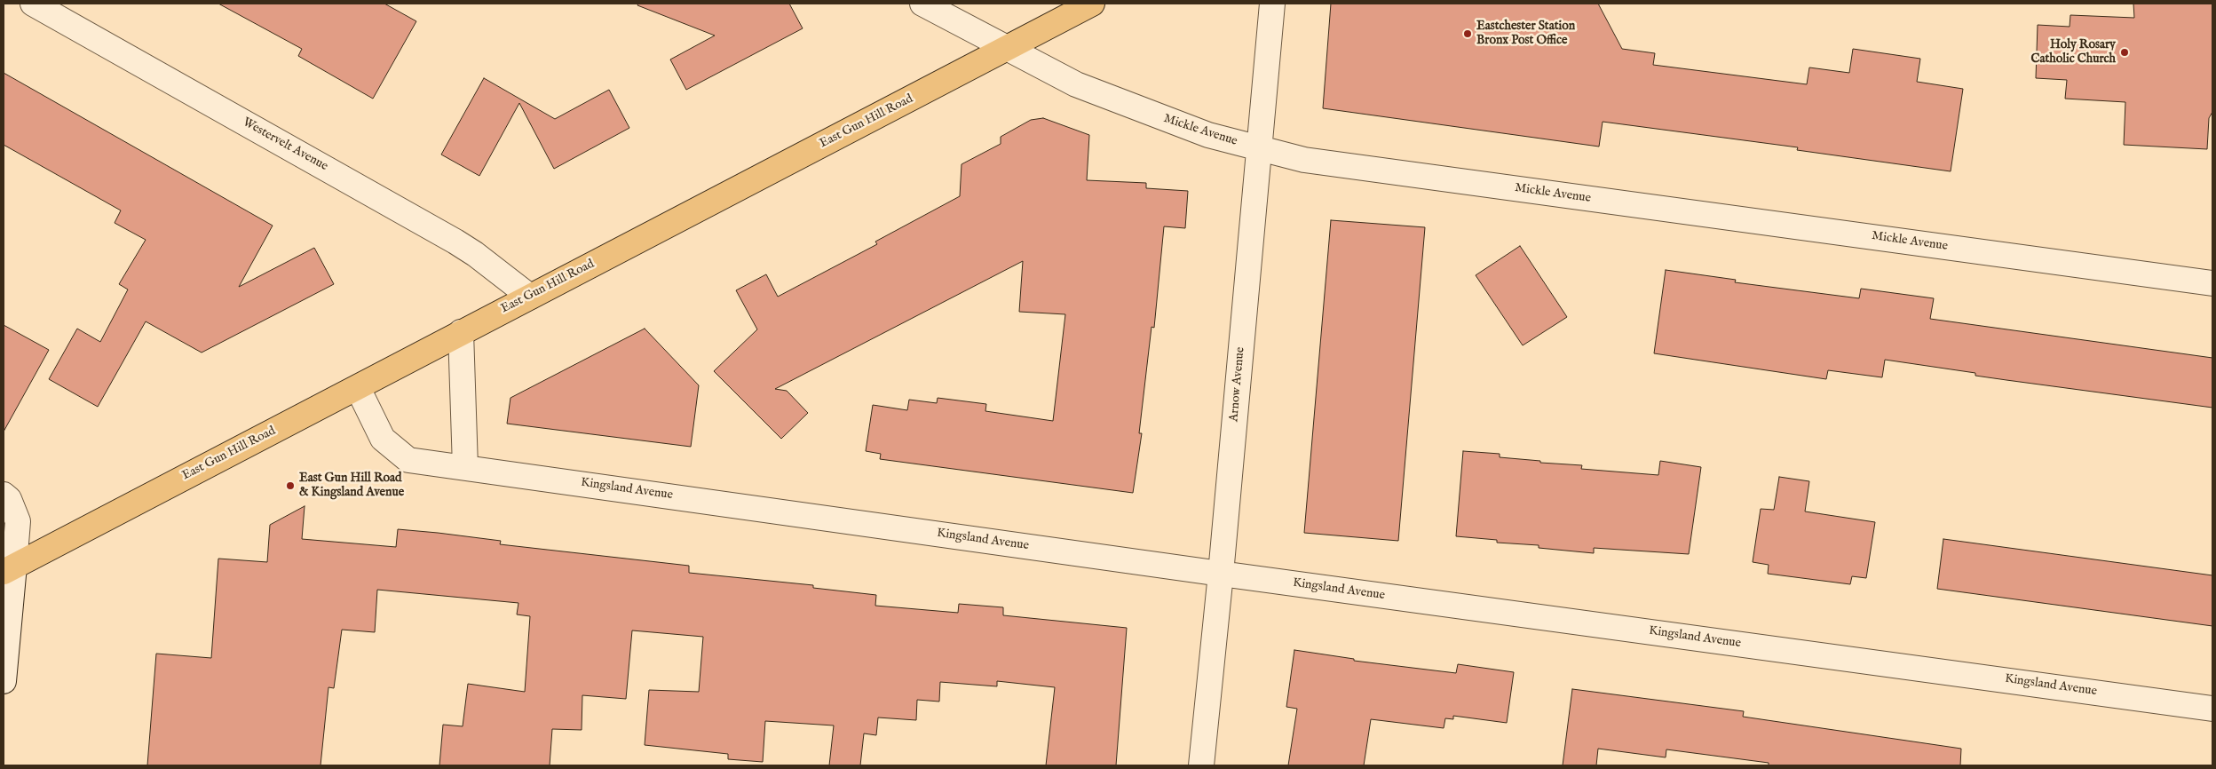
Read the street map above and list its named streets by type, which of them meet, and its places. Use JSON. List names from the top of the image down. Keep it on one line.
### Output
{"streets":{"main road":["East Gun Hill Road"],"street":["Mickle Avenue","Westervelt Avenue","Arnow Avenue","Kingsland Avenue"]},"crossings":[["East Gun Hill Road","Mickle Avenue"],["East Gun Hill Road","Westervelt Avenue"],["East Gun Hill Road","Kingsland Avenue"],["Mickle Avenue","Arnow Avenue"],["Arnow Avenue","Kingsland Avenue"]],"places":["Eastchester Station Bronx Post Office","Holy Rosary Catholic Church","East Gun Hill Road & Kingsland Avenue"]}
